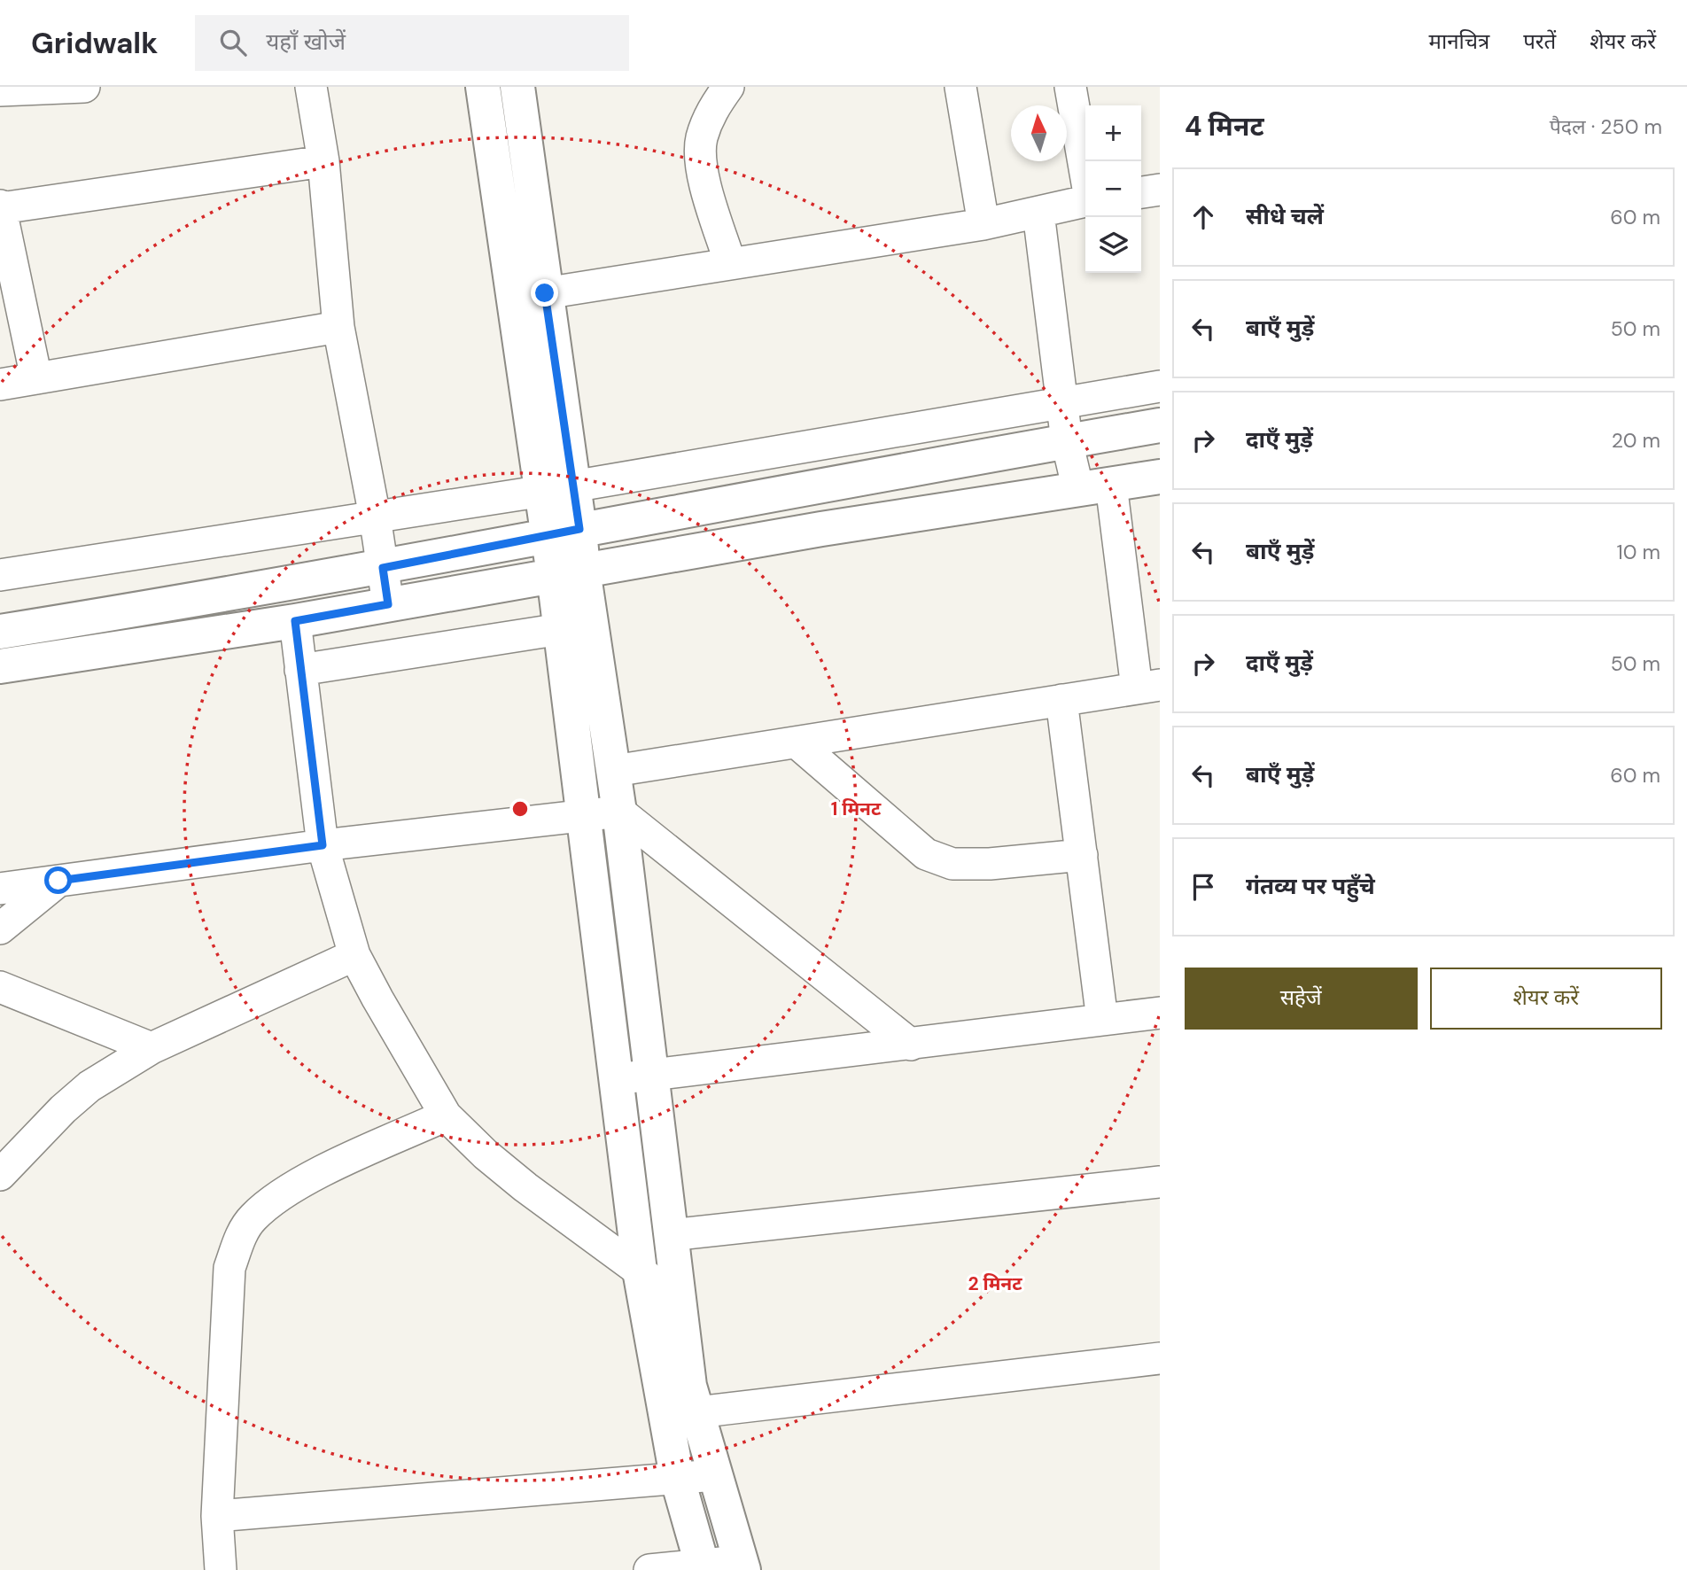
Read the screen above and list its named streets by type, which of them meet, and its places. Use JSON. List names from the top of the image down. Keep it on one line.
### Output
{"north":"top","page":{"header":"Gridwalk","search":"यहाँ खोजें","nav":["मानचित्र","परतें","शेयर करें"],"heading":["4 मिनट","पैदल · 250 m"],"map_buttons":["+","−"],"list":[["सीधे चलें","60 m"],["बाएँ मुड़ें","50 m"],["दाएँ मुड़ें","20 m"],["बाएँ मुड़ें","10 m"],["दाएँ मुड़ें","50 m"],["बाएँ मुड़ें","60 m"],"गंतव्य पर पहुँचे"],"buttons":["सहेजें","शेयर करें"]},"rings":["1 मिनट","2 मिनट"]}
